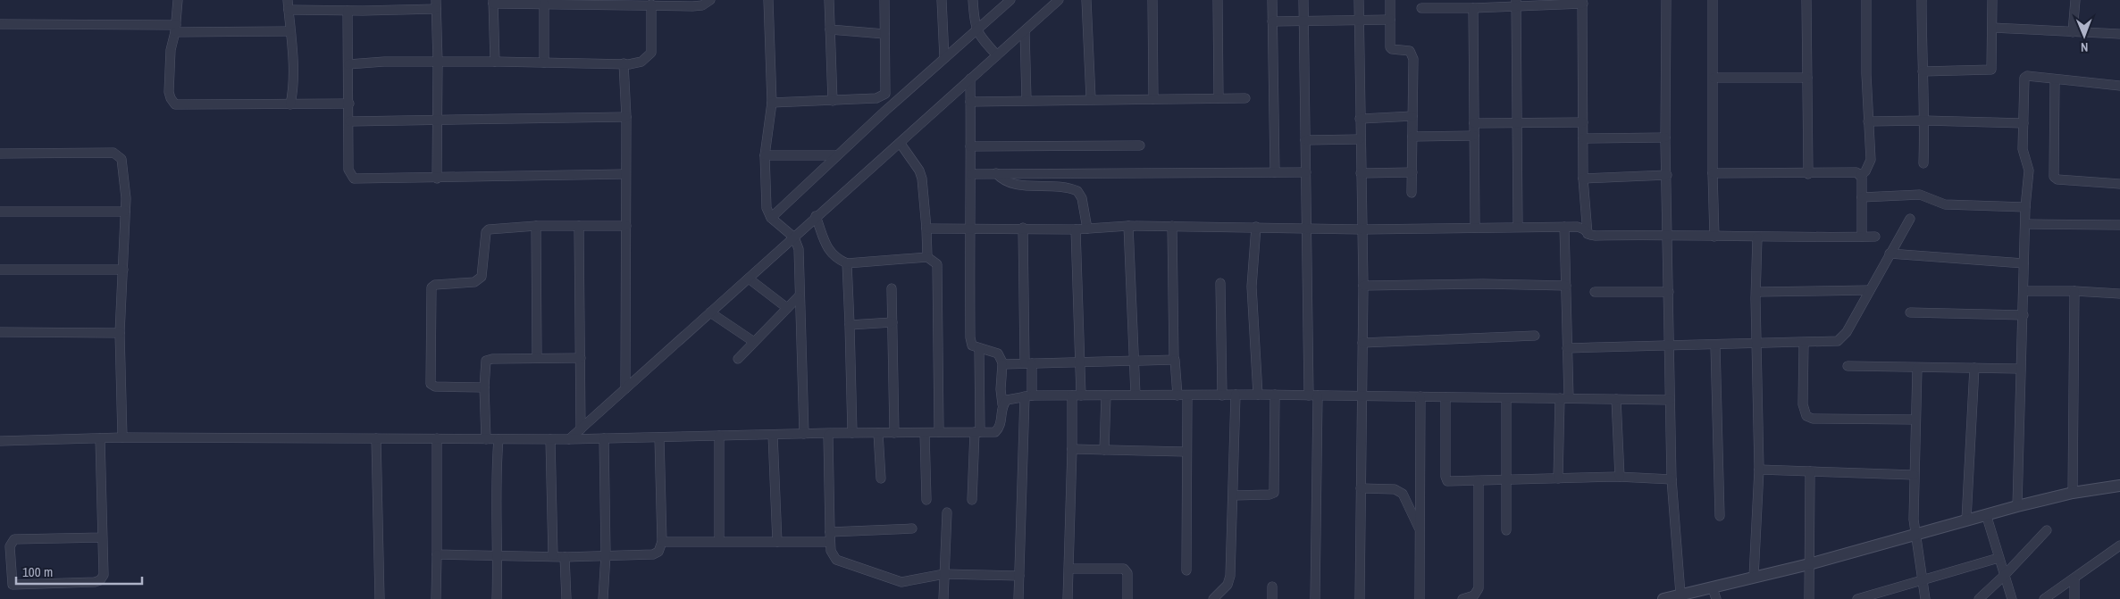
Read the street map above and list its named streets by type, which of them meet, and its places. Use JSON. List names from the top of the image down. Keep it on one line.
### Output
{"scale_bar":"100 m","north":"bottom"}
